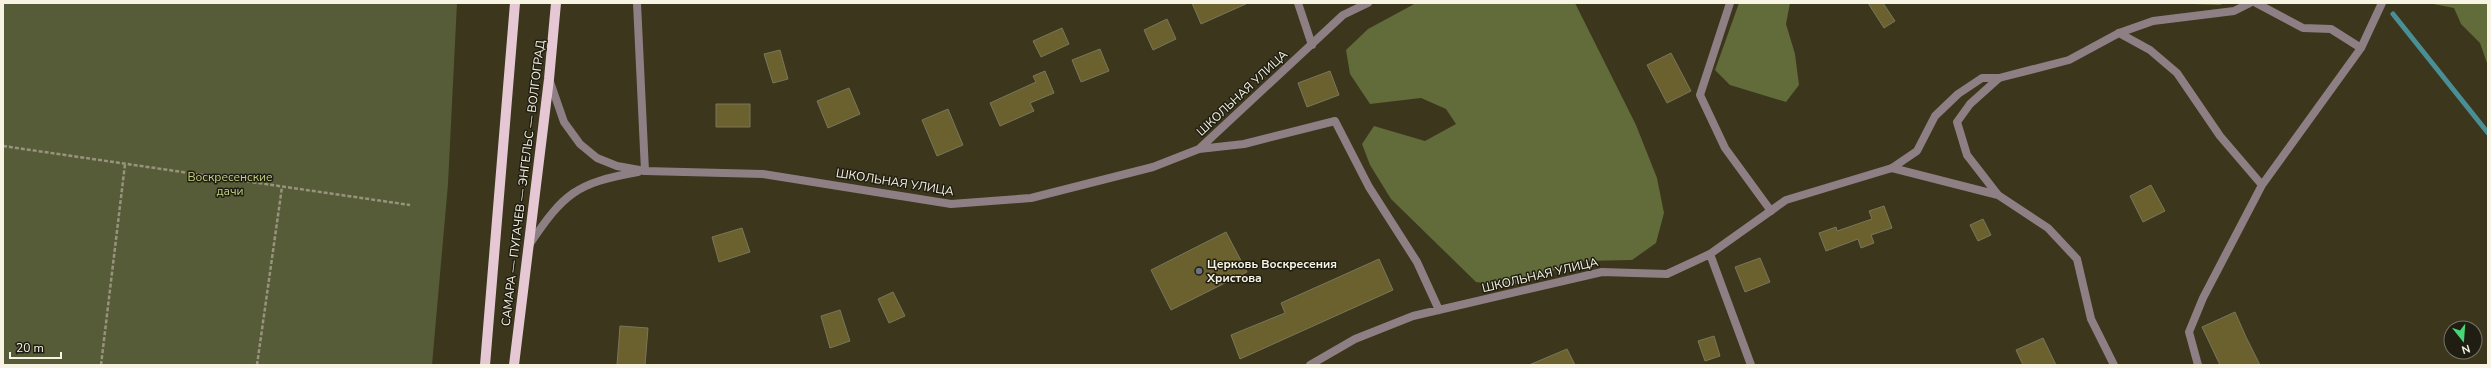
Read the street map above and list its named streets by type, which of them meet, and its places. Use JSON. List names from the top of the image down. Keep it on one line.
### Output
{"streets":{"main road":["САМАРА — ПУГАЧЕВ — ЭНГЕЛЬС — ВОЛГОГРАД"],"street":["ШКОЛЬНАЯ УЛИЦА"]},"crossings":[["ШКОЛЬНАЯ УЛИЦА","САМАРА — ПУГАЧЕВ — ЭНГЕЛЬС — ВОЛГОГРАД"]],"parks":["Воскресенские дачи"],"places":["Церковь Воскресения Христова"],"scale_bar":"20 m","north":"bottom"}
